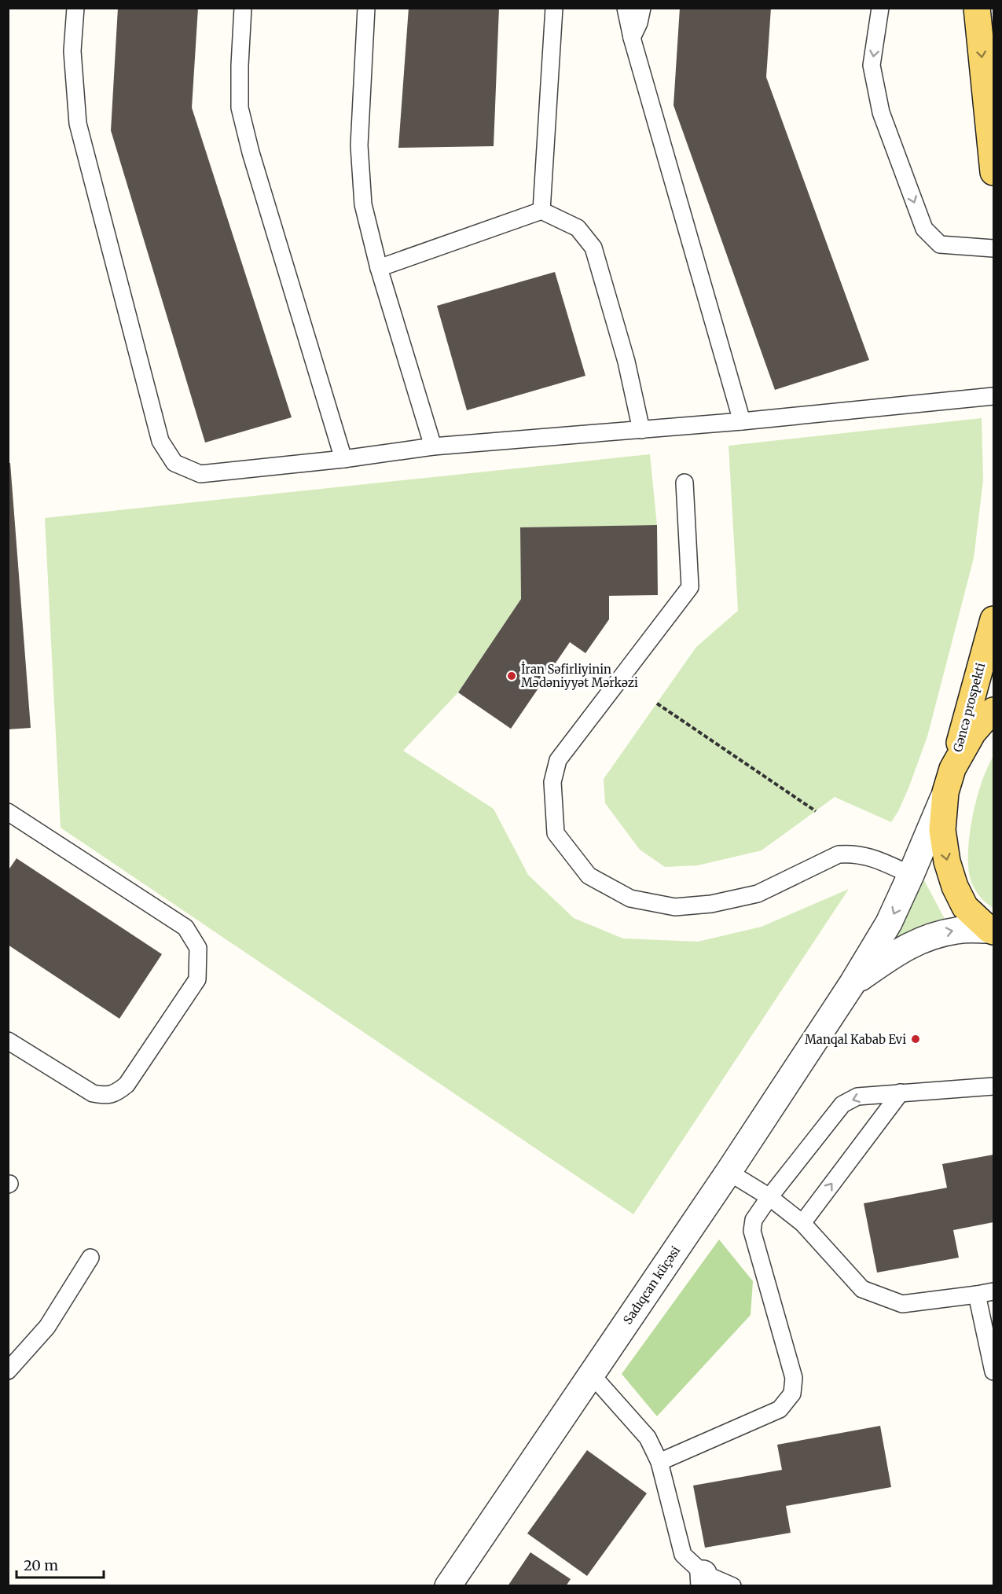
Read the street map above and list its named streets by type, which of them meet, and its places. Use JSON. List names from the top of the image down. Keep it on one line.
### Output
{"streets":{"main road":["Gəncə prospekti"],"street":["Sadıqcan küçəsi"]},"crossings":[["Gəncə prospekti","Sadıqcan küçəsi"]],"places":["İran Səfirliyinin Mədəniyyət Mərkəzi","Manqal Kabab Evi"],"scale_bar":"20 m"}
